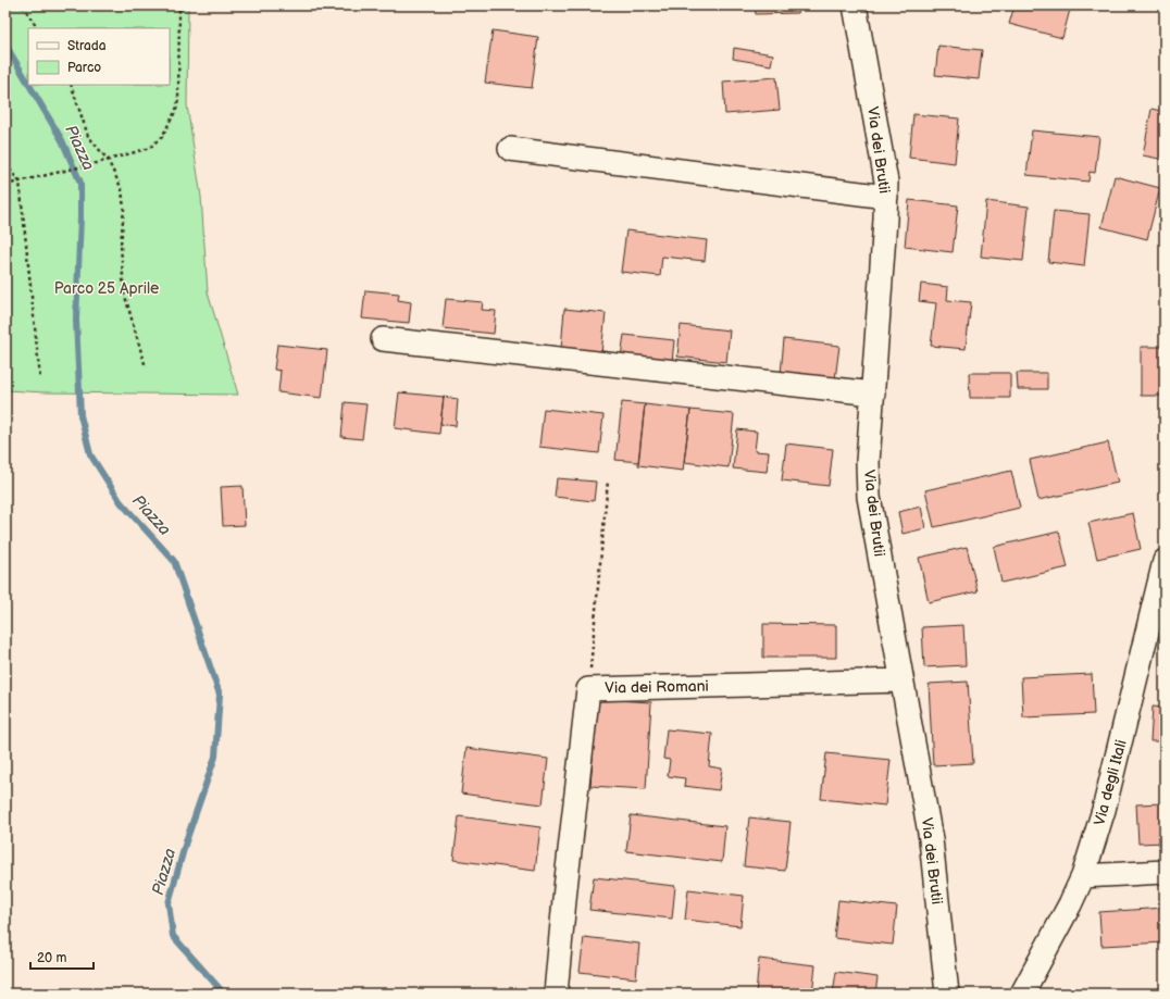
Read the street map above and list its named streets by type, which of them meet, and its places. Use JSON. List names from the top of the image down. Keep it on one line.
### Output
{"streets":{"street":["Via dei Brutii","Via dei Romani","Via degli Itali"]},"crossings":[["Via dei Brutii","Via dei Romani"]],"water":["Piazza"],"parks":["Parco 25 Aprile"],"legend":["Strada","Parco"],"scale_bar":"20 m"}
